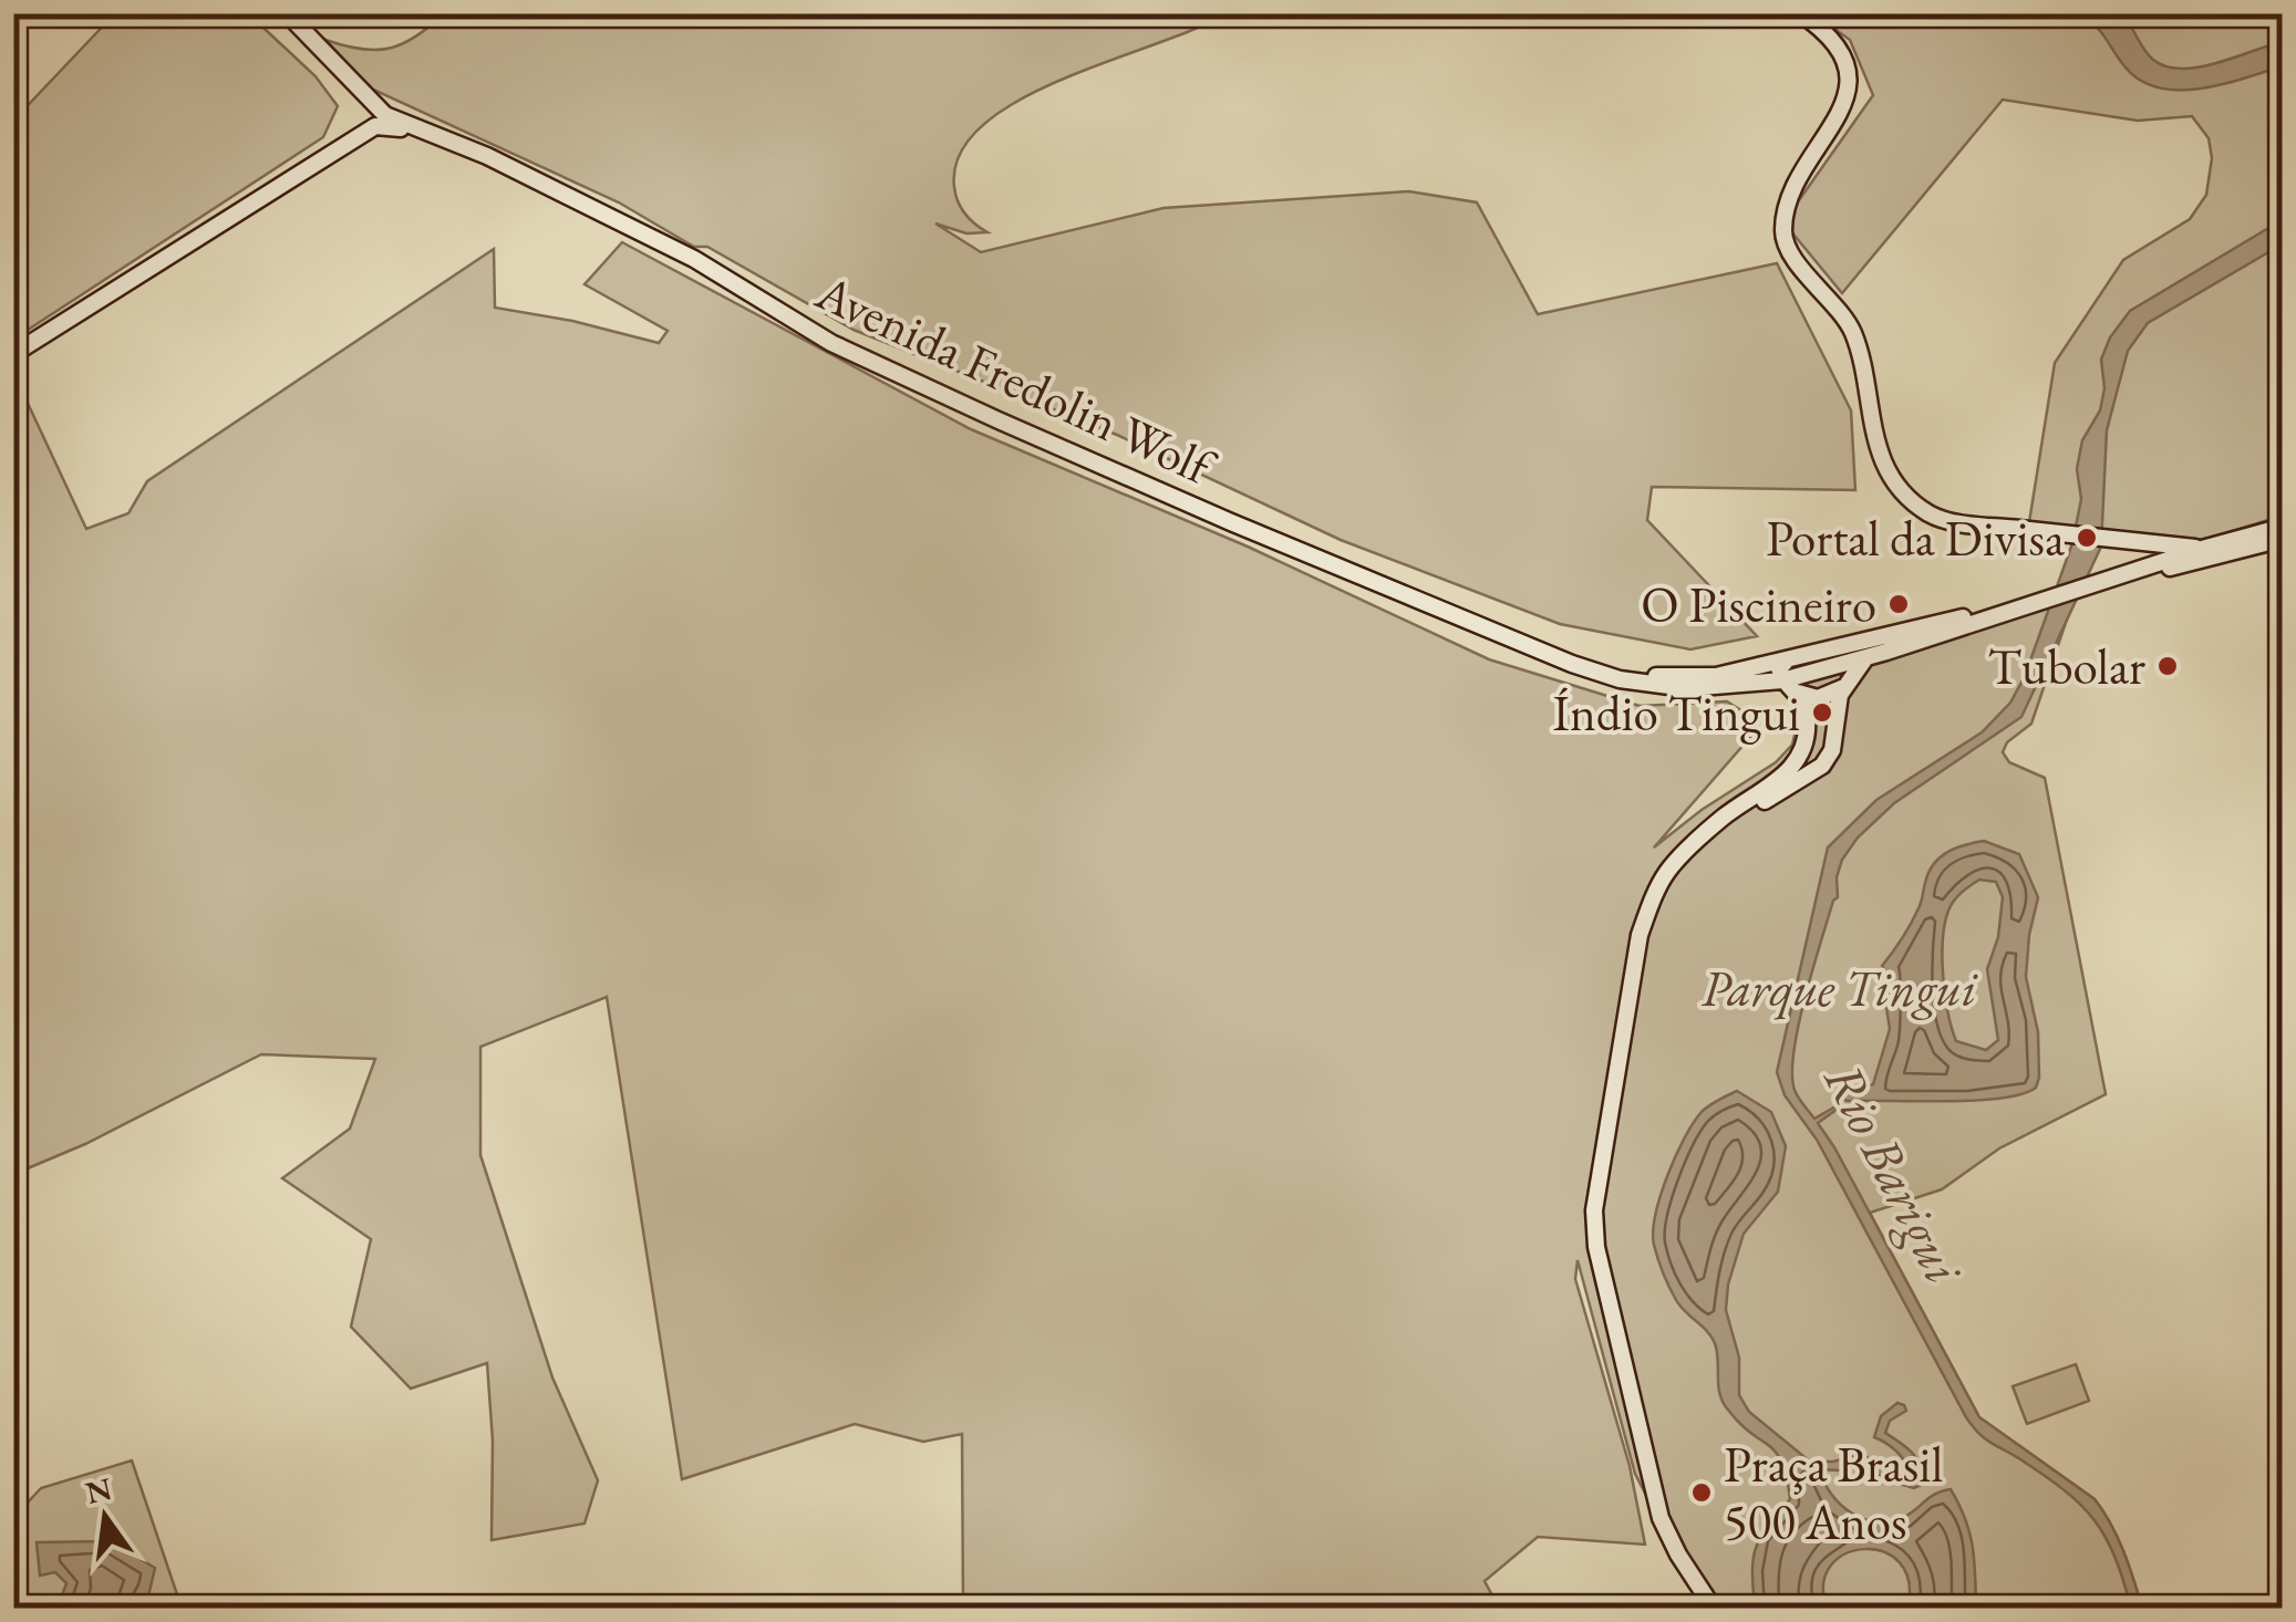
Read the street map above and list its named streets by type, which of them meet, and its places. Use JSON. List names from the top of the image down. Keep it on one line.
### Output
{"streets":{"main road":["Avenida Fredolin Wolf"]},"water":["Rio Barigui"],"parks":["Parque Tingui"],"places":["Portal da Divisa","O Piscineiro","Tubolar","Índio Tingui","Praça Brasil 500 Anos"],"north":"top"}
